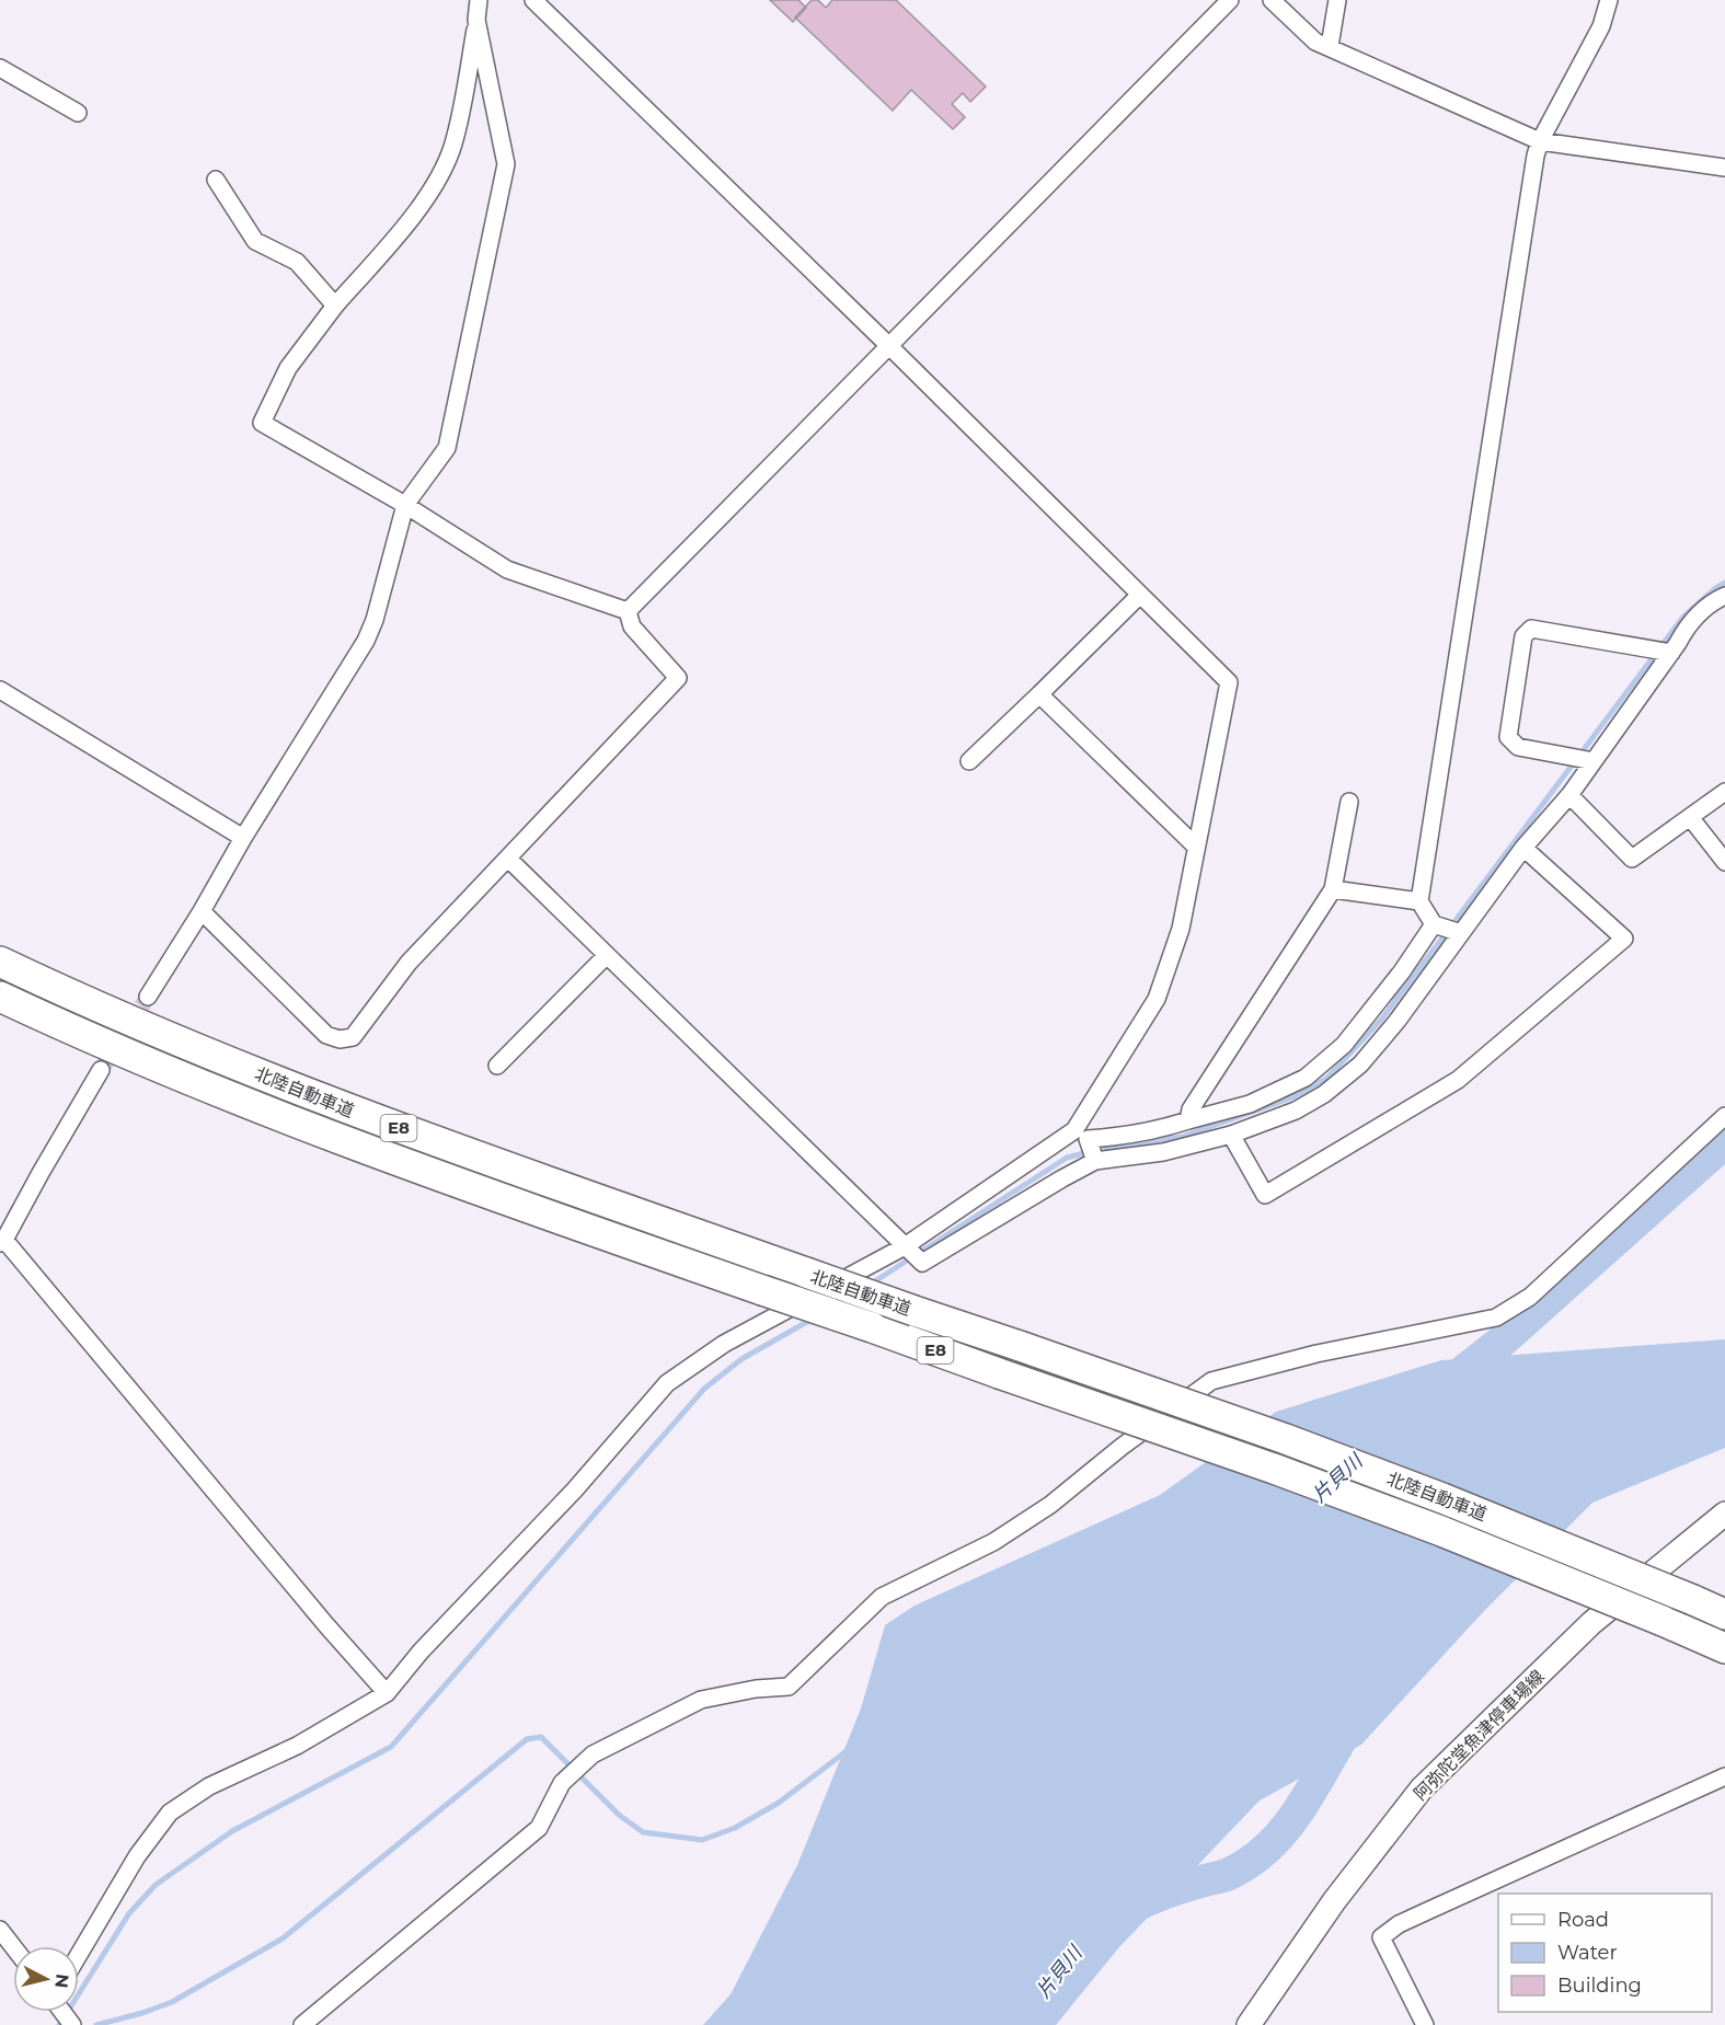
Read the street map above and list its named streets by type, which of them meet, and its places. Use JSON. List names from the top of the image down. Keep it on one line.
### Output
{"streets":{"highway":["北陸自動車道","E8"],"main road":["阿弥陀堂魚津停車場線"]},"water":["片貝川"],"legend":["Road","Water","Building"],"north":"right"}
